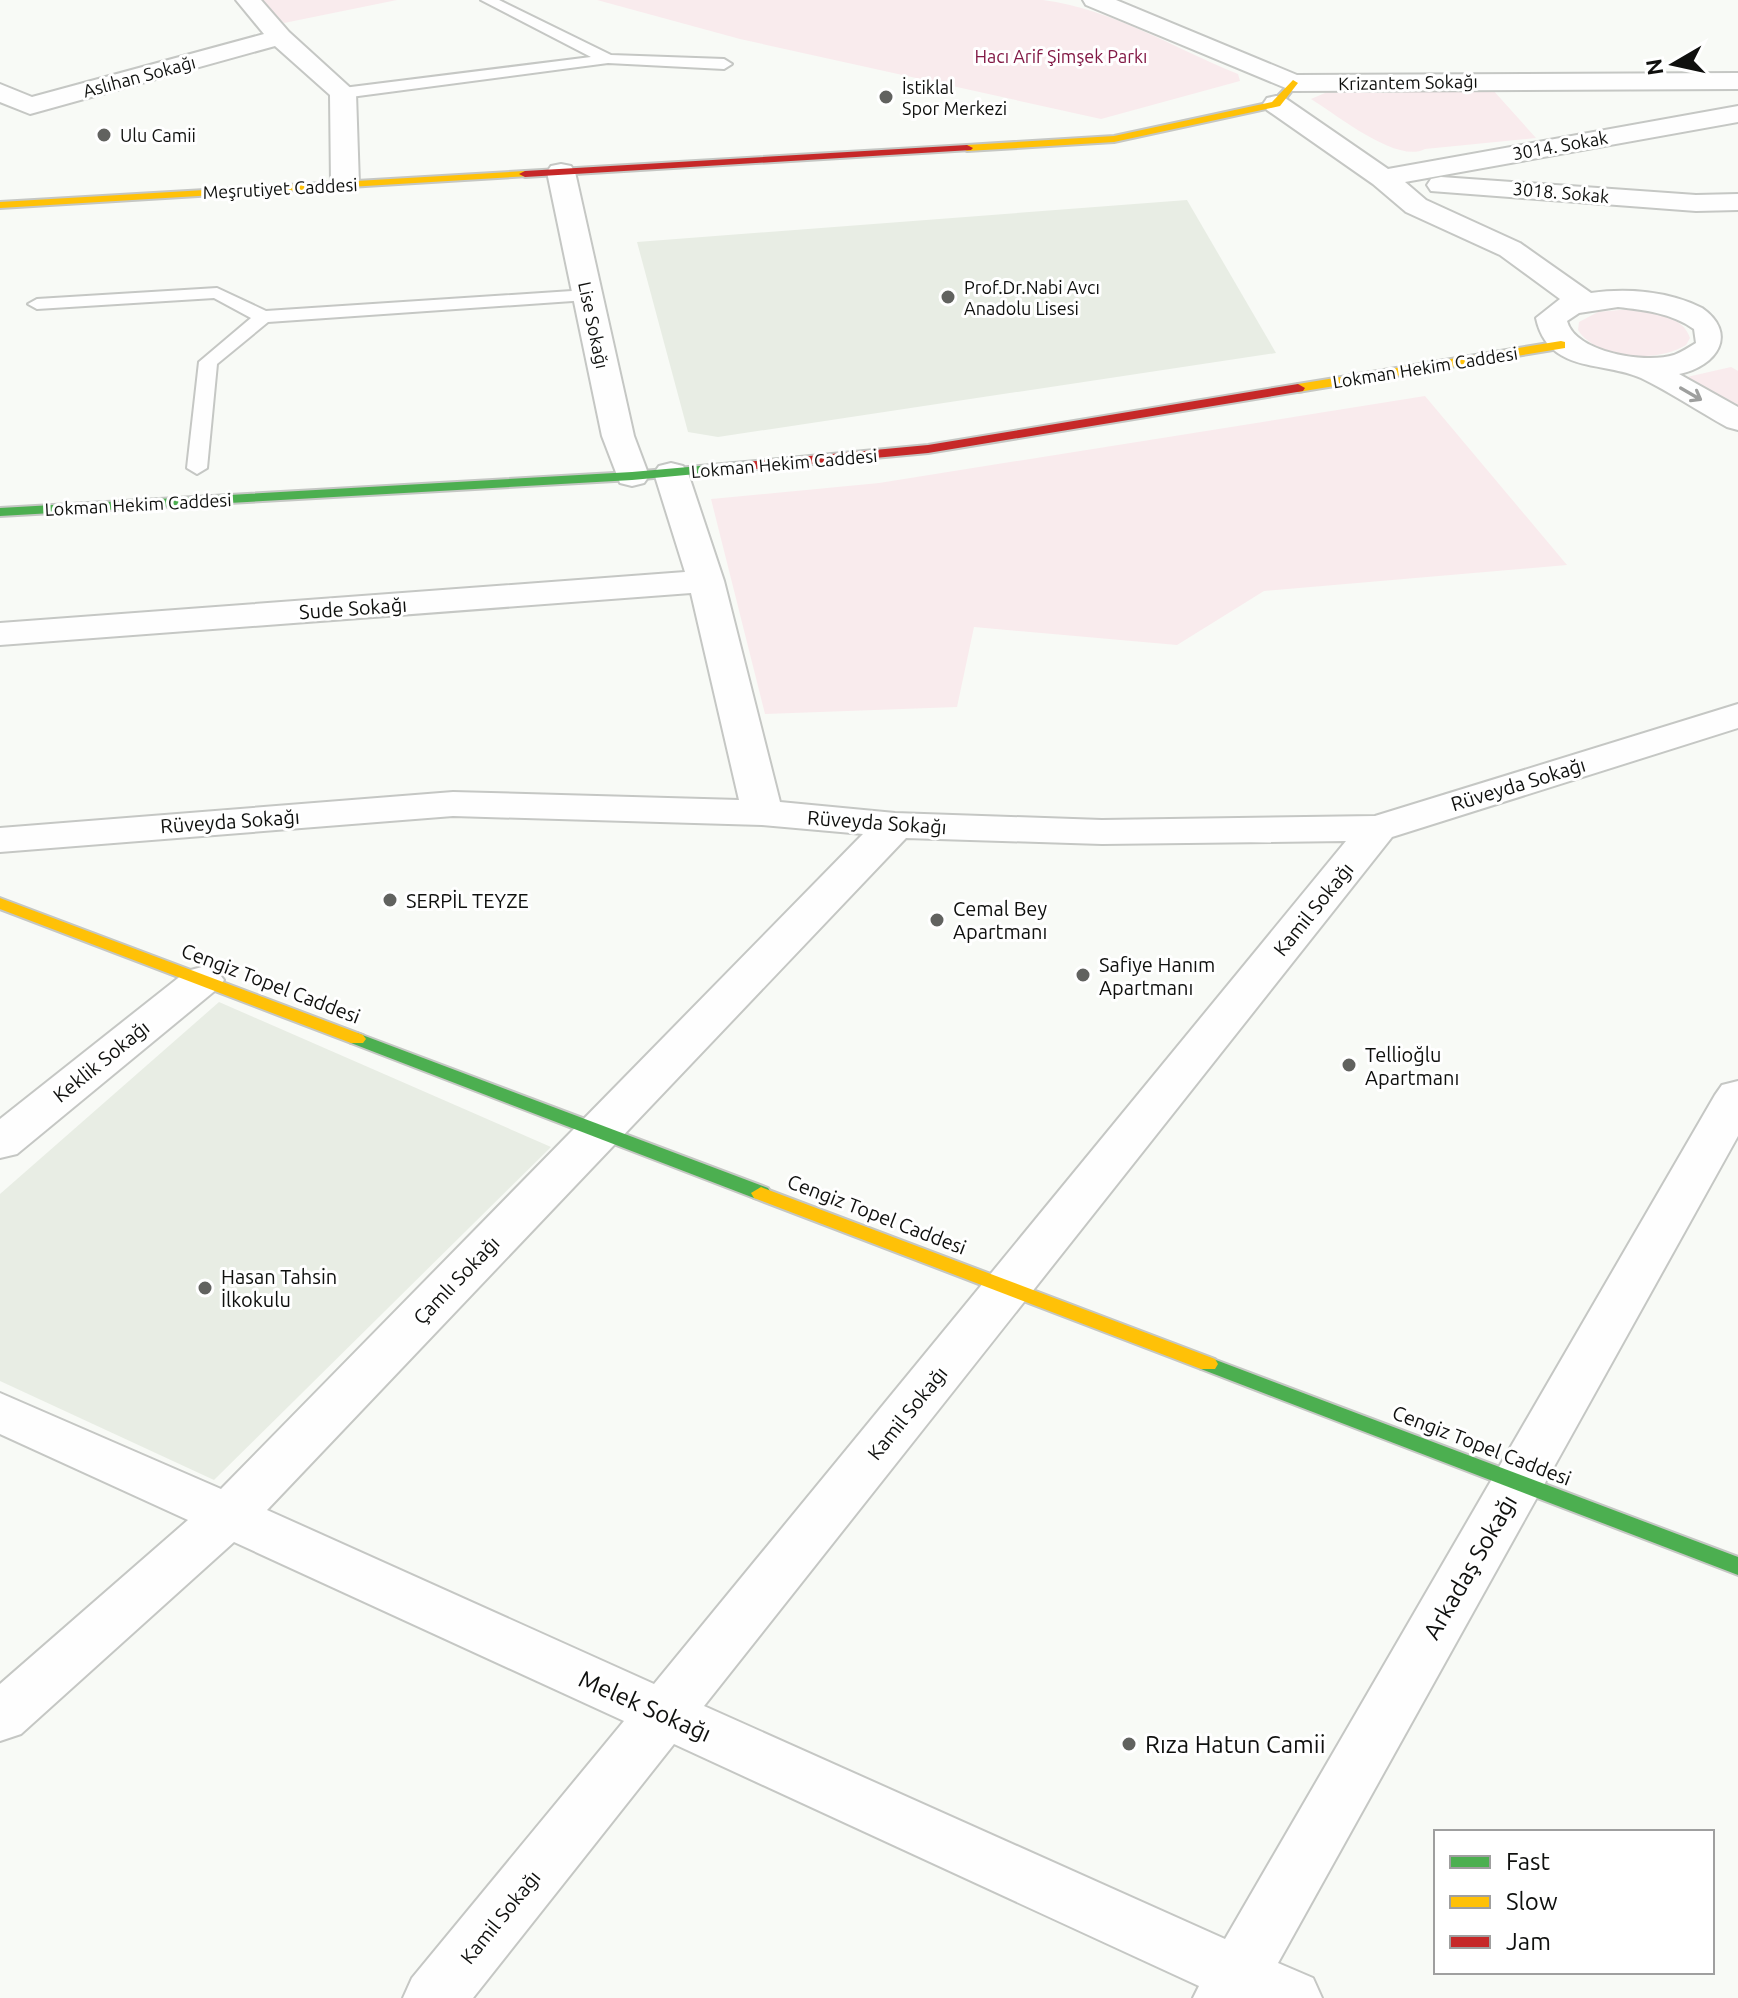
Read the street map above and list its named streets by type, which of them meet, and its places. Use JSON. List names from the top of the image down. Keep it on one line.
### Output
{"streets":{"street":["Aslıhan Sokağı","Krizantem Sokağı","3014. Sokak","Meşrutiyet Caddesi","3018. Sokak","Lise Sokağı","Lokman Hekim Caddesi","Sude Sokağı","Rüveyda Sokağı","Kamil Sokağı","Cengiz Topel Caddesi","Keklik Sokağı","Çamlı Sokağı","Arkadaş Sokağı","Melek Sokağı"]},"crossings":[["3014. Sokak","3018. Sokak"],["Meşrutiyet Caddesi","Lise Sokağı"],["Lise Sokağı","Lokman Hekim Caddesi"],["Rüveyda Sokağı","Kamil Sokağı"],["Rüveyda Sokağı","Çamlı Sokağı"],["Kamil Sokağı","Cengiz Topel Caddesi"],["Kamil Sokağı","Melek Sokağı"],["Cengiz Topel Caddesi","Keklik Sokağı"],["Cengiz Topel Caddesi","Çamlı Sokağı"],["Cengiz Topel Caddesi","Arkadaş Sokağı"],["Çamlı Sokağı","Melek Sokağı"],["Arkadaş Sokağı","Melek Sokağı"]],"parks":["Hacı Arif Şimşek Parkı"],"places":["İstiklal Spor Merkezi","Ulu Camii","Prof.Dr.Nabi Avcı Anadolu Lisesi","SERPİL TEYZE","Cemal Bey Apartmanı","Safiye Hanım Apartmanı","Tellioğlu Apartmanı","Hasan Tahsin İlkokulu","Rıza Hatun Camii"],"legend":["Fast","Slow","Jam"],"north":"left"}
